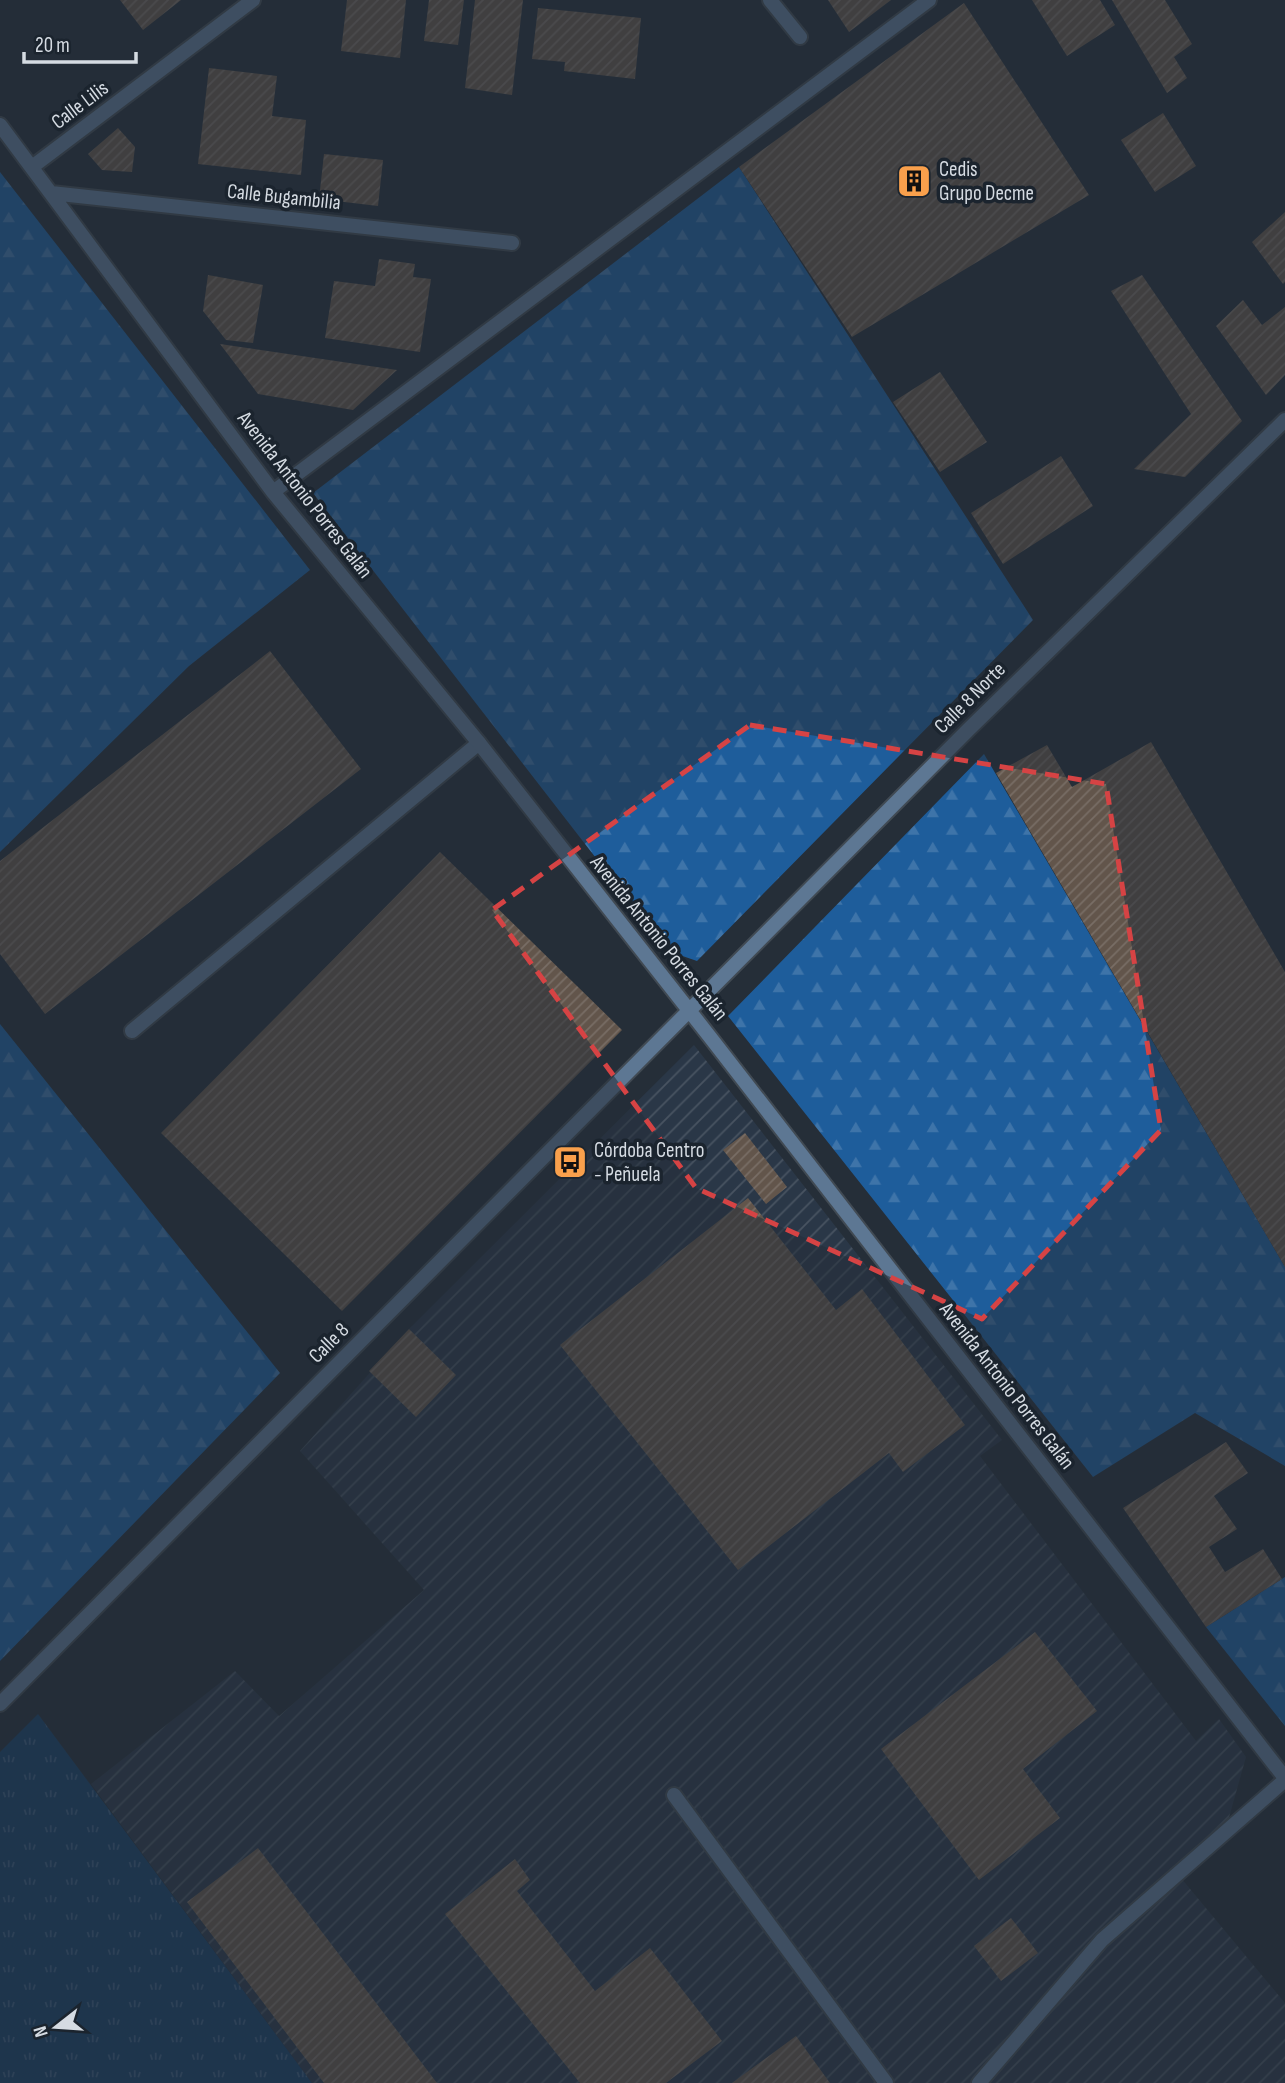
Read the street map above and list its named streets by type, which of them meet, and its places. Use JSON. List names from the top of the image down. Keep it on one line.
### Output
{"streets":{"street":["Calle Lilis","Calle Bugambilia","Avenida Antonio Porres Galán","Calle 8 Norte","Calle 8"]},"crossings":[["Calle Lilis","Avenida Antonio Porres Galán"],["Calle Bugambilia","Avenida Antonio Porres Galán"],["Avenida Antonio Porres Galán","Calle 8 Norte"],["Avenida Antonio Porres Galán","Calle 8"],["Calle 8 Norte","Calle 8"]],"places":{"building":["Cedis Grupo Decme"],"bus stop":["Córdoba Centro - Peñuela"]},"scale_bar":"20 m","north":"left"}
